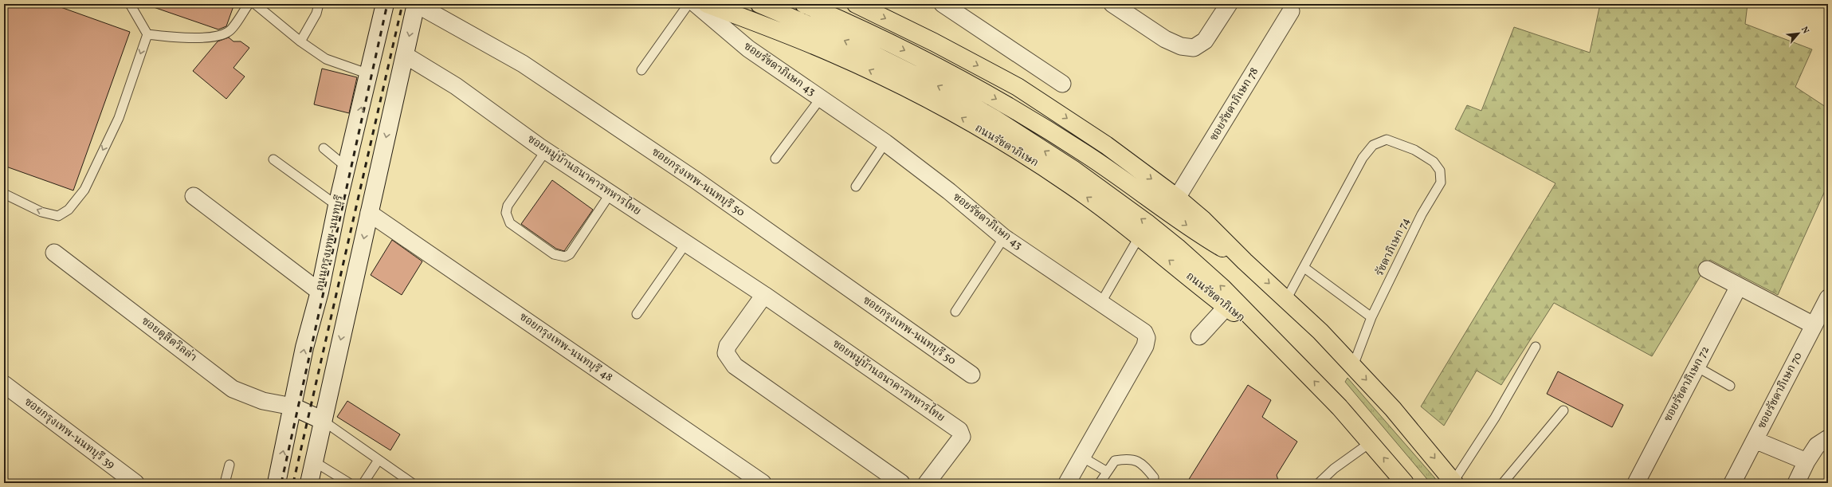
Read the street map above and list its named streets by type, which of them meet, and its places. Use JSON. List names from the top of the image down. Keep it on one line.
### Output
{"streets":{"main road":["ถนนรัชดาภิเษก","ถนนกรุงเทพ-นนทบุรี"],"street":["ซอยรัชดาภิเษก 43","ซอยรัชดาภิเษก 78","ซอยหมู่บ้านธนาคารทหารไทย","ซอยกรุงเทพ-นนทบุรี 50","ซอยดุสิตวิลล่า","ซอยกรุงเทพ-นนทบุรี 48","ซอยรัชดาภิเษก 72","ซอยรัชดาภิเษก 70","ซอยกรุงเทพ-นนทบุรี 39"],"lane":["รัชดาภิเษก 74"]},"crossings":[["ถนนกรุงเทพ-นนทบุรี","ซอยดุสิตวิลล่า"]],"north":"top right"}
